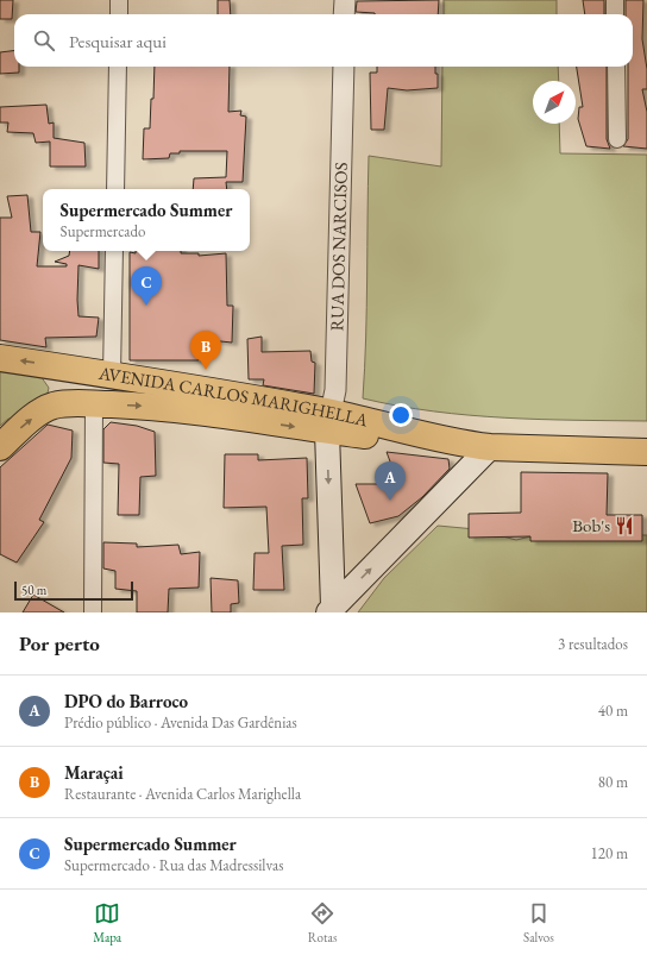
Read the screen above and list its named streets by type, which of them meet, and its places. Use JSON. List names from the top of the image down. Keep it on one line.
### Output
{"streets":{"main road":["AVENIDA CARLOS MARIGHELLA"],"street":["RUA DOS NARCISOS"]},"crossings":[["RUA DOS NARCISOS","AVENIDA CARLOS MARIGHELLA"]],"places":{"restaurant":["Bob's"]},"scale_bar":"50 m","north":"top right","page":{"search":"Pesquisar aqui","popup":["Supermercado Summer","Supermercado"],"pins":["C","B","A"],"scale":"50 m","heading":["Por perto","3 resultados"],"list":[{"mark":"A","name":"DPO do Barroco","note":"Prédio público · Avenida Das Gardênias","value":"40 m"},{"mark":"B","name":"Maraçai","note":"Restaurante · Avenida Carlos Marighella","value":"80 m"},{"mark":"C","name":"Supermercado Summer","note":"Supermercado · Rua das Madressilvas","value":"120 m"}],"nav":["Mapa","Rotas","Salvos"]}}
